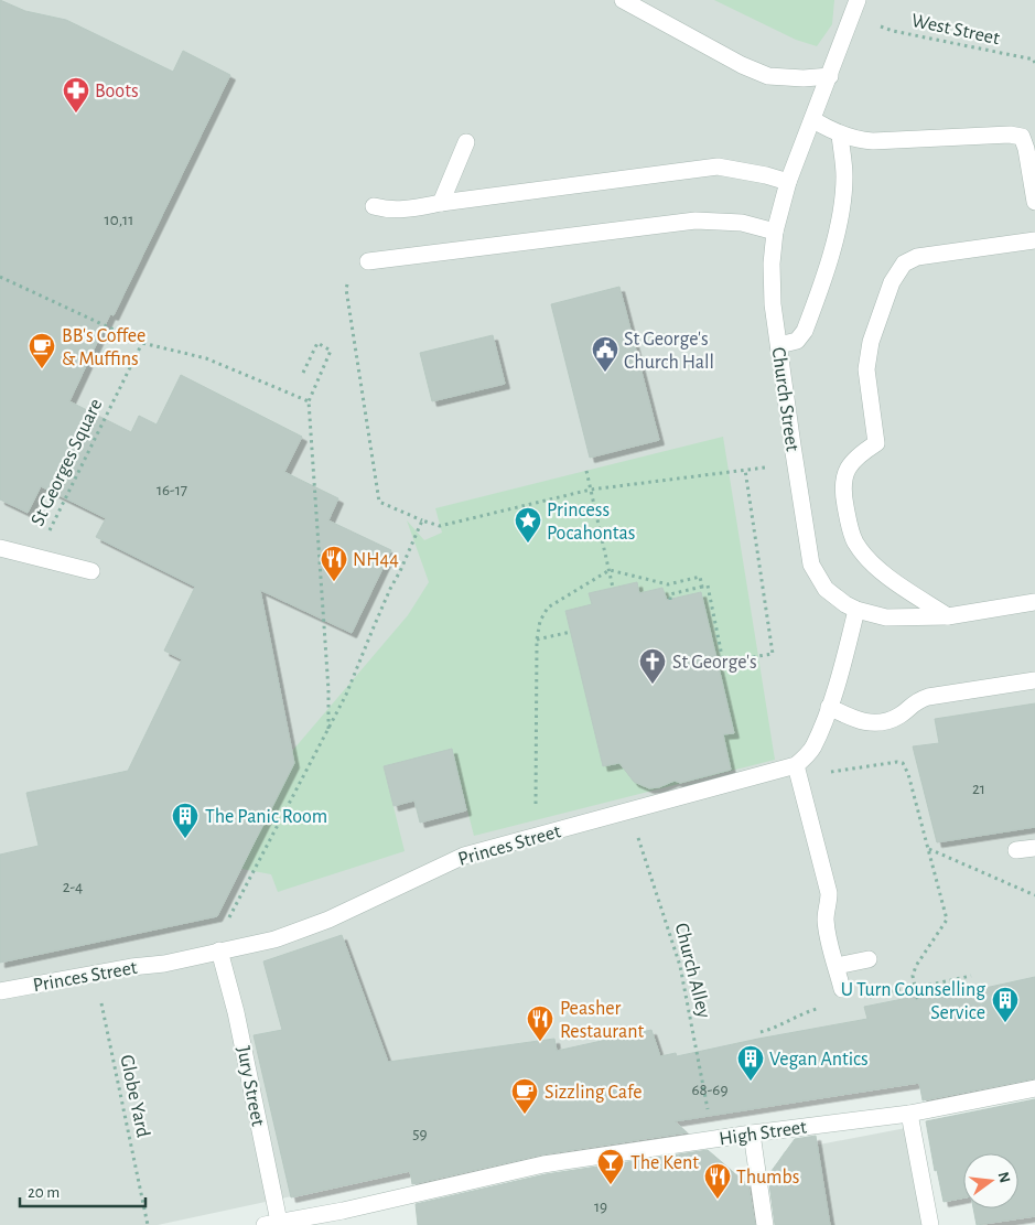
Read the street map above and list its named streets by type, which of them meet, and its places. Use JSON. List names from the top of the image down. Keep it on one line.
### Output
{"streets":{"street":["Church Street","Princes Street","Jury Street","High Street"],"path":["West Street","St Georges Square","Church Alley","Globe Yard"]},"crossings":[["Princes Street","Church Alley"],["Princes Street","Jury Street"],["Princes Street","Globe Yard"],["Church Alley","High Street"],["Jury Street","High Street"]],"places":{"pharmacy":["Boots"],"cafe":["BB's Coffee & Muffins","Sizzling Cafe"],"public building":["St George's Church Hall"],"place":["Princess Pocahontas"],"restaurant":["NH44","Peasher Restaurant","Thumbs"],"church":["St George's"],"building":["The Panic Room","U Turn Counselling Service","Vegan Antics"],"bar":["The Kent"]},"house_numbers":["10,11","16-17","21","2-4","68-69","59","19"],"scale_bar":"20 m","north":"right"}
